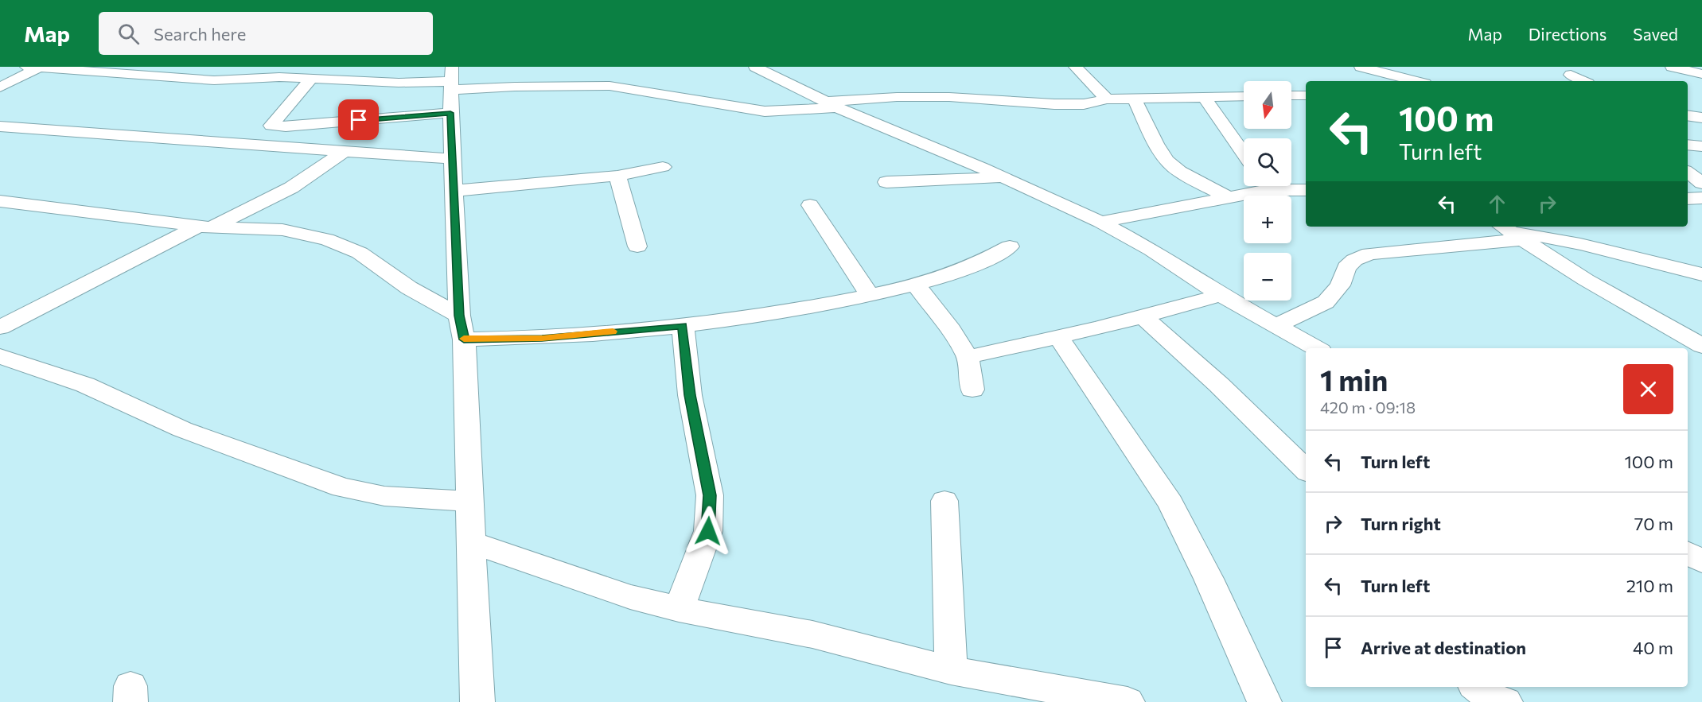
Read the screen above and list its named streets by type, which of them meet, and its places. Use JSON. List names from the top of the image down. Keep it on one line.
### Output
{"north":"bottom","page":{"header":"Map","search":"Search here","nav":["Map","Directions","Saved"],"map_buttons":["+","−"],"turn":["100 m","Turn left"],"heading":["1 min","420 m · 09:18"],"list":[{"name":"Turn left","value":"100 m"},{"name":"Turn right","value":"70 m"},{"name":"Turn left","value":"210 m"},{"name":"Arrive at destination","value":"40 m"}]}}
